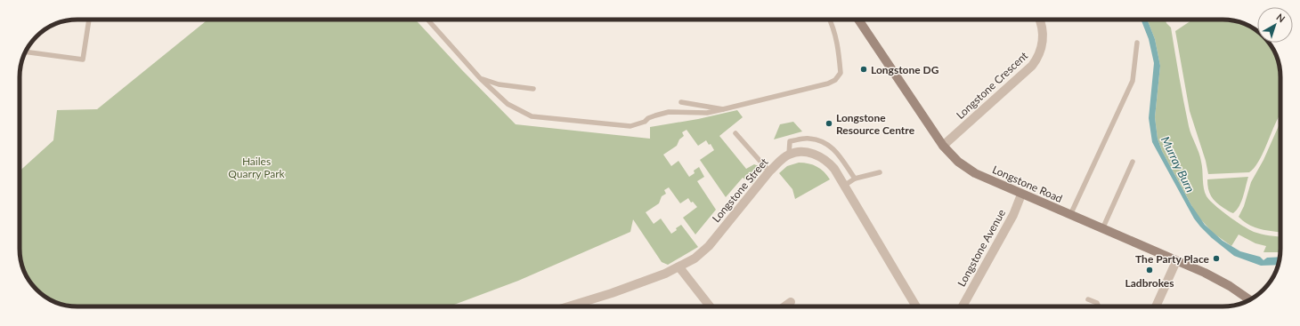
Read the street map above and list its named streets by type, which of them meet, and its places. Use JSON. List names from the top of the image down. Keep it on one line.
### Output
{"streets":{"street":["Longstone Crescent","Longstone Road","Longstone Street","Longstone Avenue"]},"crossings":[["Longstone Crescent","Longstone Road"],["Longstone Road","Longstone Avenue"]],"water":["Murray Burn"],"parks":["Hailes Quarry Park"],"places":["Longstone DG","Longstone Resource Centre","The Party Place","Ladbrokes"],"north":"top right"}
